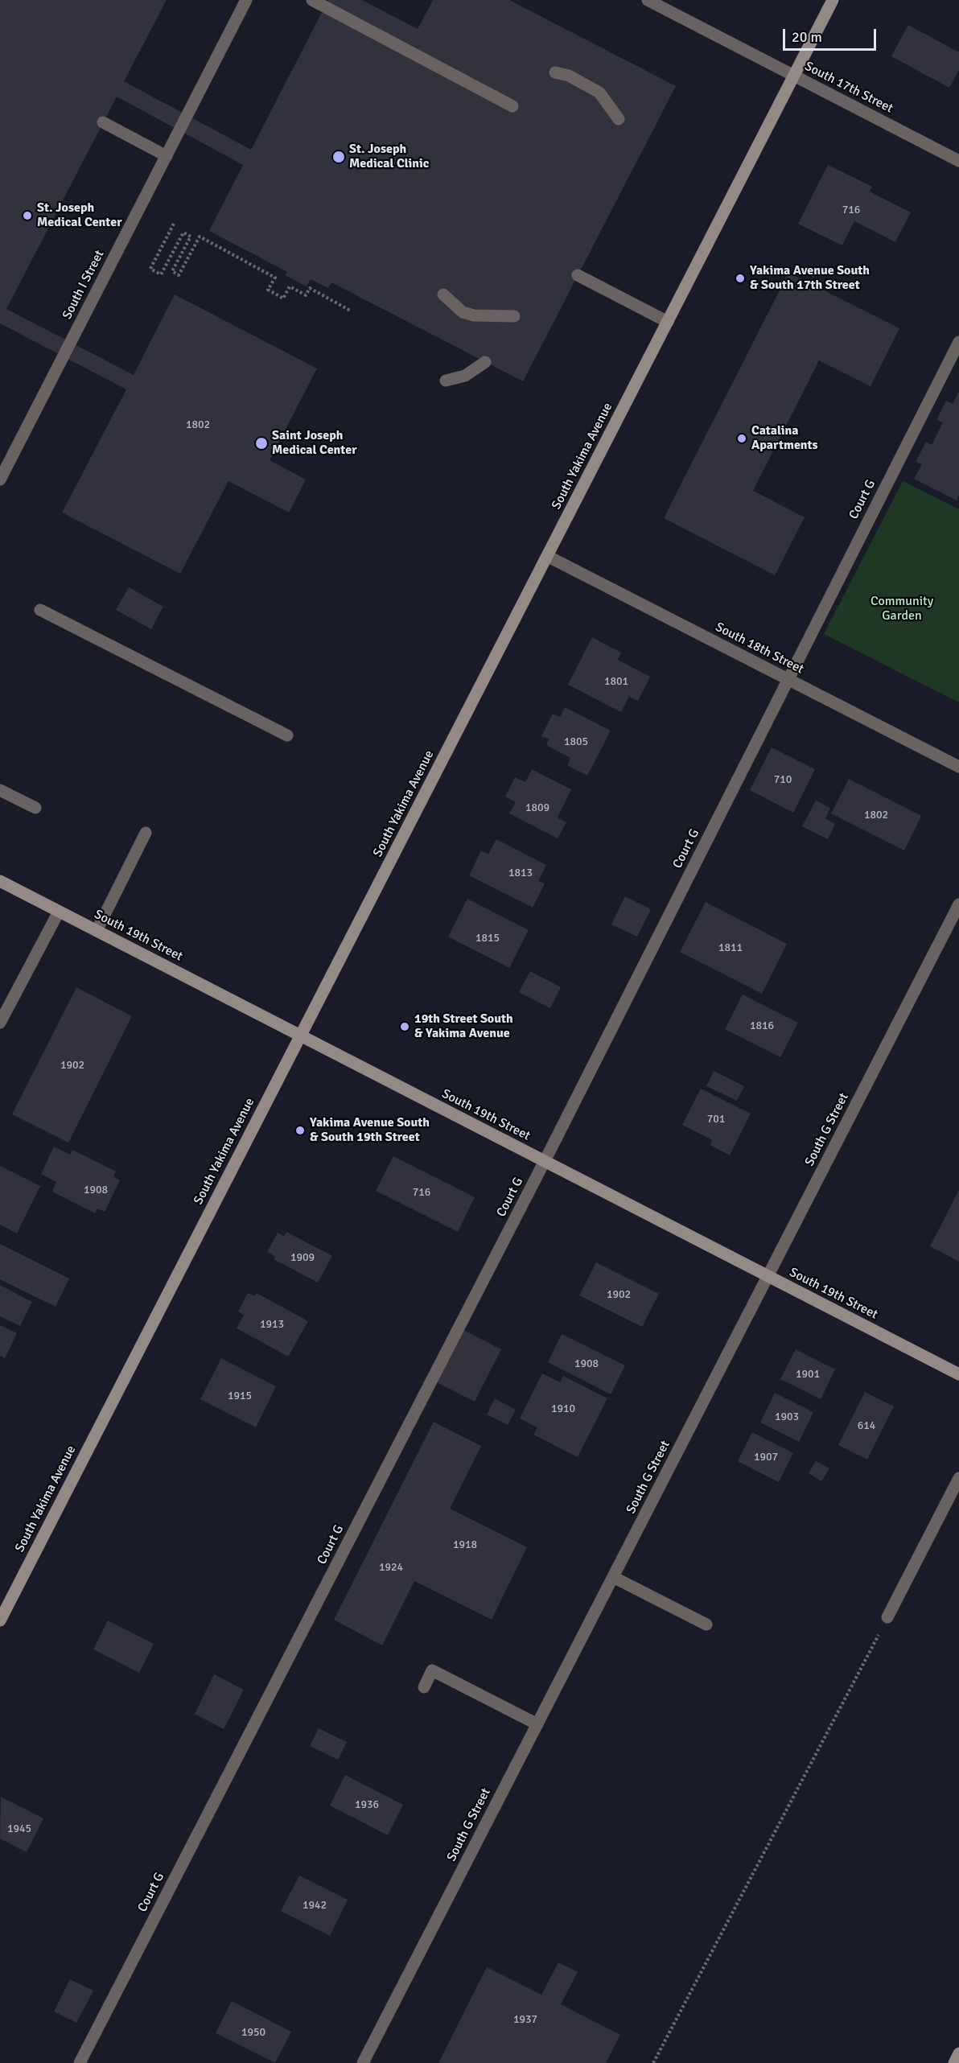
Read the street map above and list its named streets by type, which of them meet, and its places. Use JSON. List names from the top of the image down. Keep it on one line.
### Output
{"streets":{"main road":["South Yakima Avenue","South 19th Street"],"street":["South 17th Street","South I Street","Court G","South 18th Street","South G Street"]},"crossings":[["South 17th Street","South Yakima Avenue"],["South Yakima Avenue","South 18th Street"],["South Yakima Avenue","South 19th Street"],["Court G","South 18th Street"],["Court G","South 19th Street"],["South 19th Street","South G Street"]],"parks":["Community Garden"],"places":["St. Joseph Medical Clinic","St. Joseph Medical Center","Yakima Avenue South & South 17th Street","Catalina Apartments","Saint Joseph Medical Center","19th Street South & Yakima Avenue","Yakima Avenue South & South 19th Street"],"house_numbers":["716","1802","1801","1805","710","1809","1802","1813","1815","1811","1816","1902","701","1908","716","1909","1902","1913","1908","1901","1915","1910","1903","614","1907","1918","1924","1936","1945","1942","1937","1950"],"scale_bar":"20 m"}
